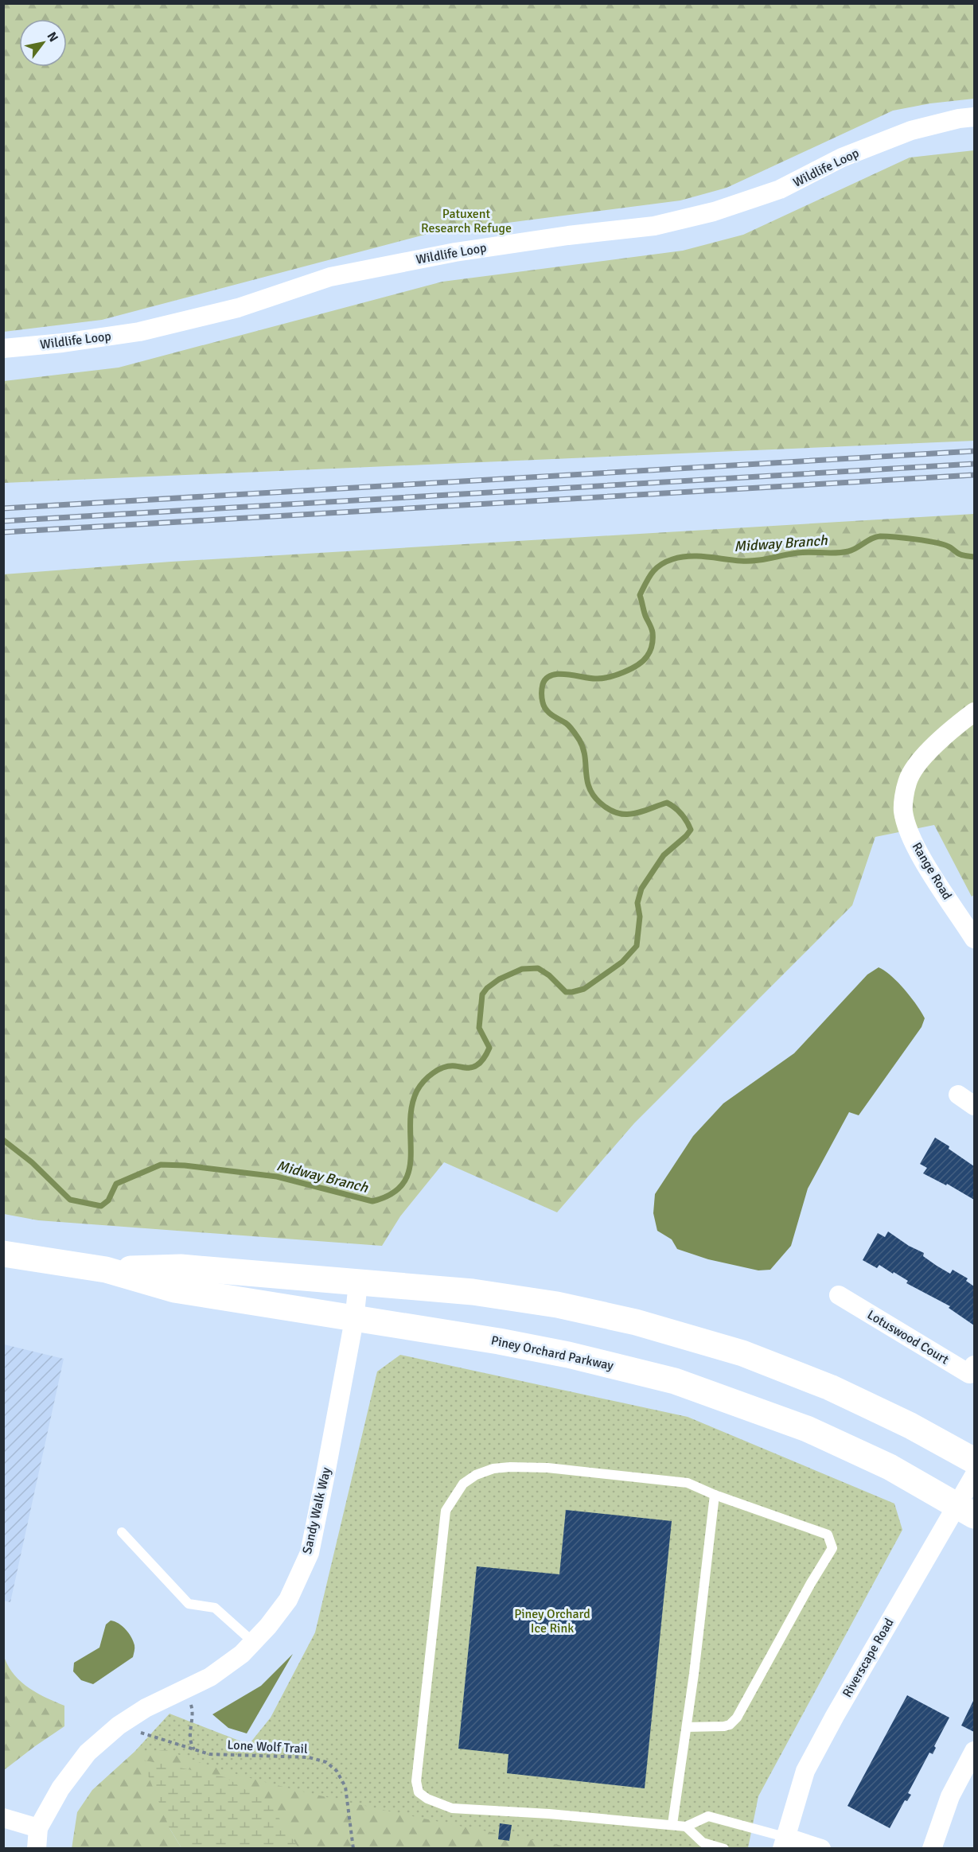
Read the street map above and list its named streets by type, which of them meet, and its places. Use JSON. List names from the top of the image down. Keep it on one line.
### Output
{"streets":{"street":["Wildlife Loop","Range Road","Lotuswood Court","Piney Orchard Parkway","Sandy Walk Way","Riverscape Road"],"path":["Lone Wolf Trail"]},"crossings":[["Piney Orchard Parkway","Sandy Walk Way"],["Piney Orchard Parkway","Riverscape Road"],["Sandy Walk Way","Lone Wolf Trail"]],"water":["Midway Branch"],"parks":["Patuxent Research Refuge","Piney Orchard Ice Rink"],"north":"top right"}
